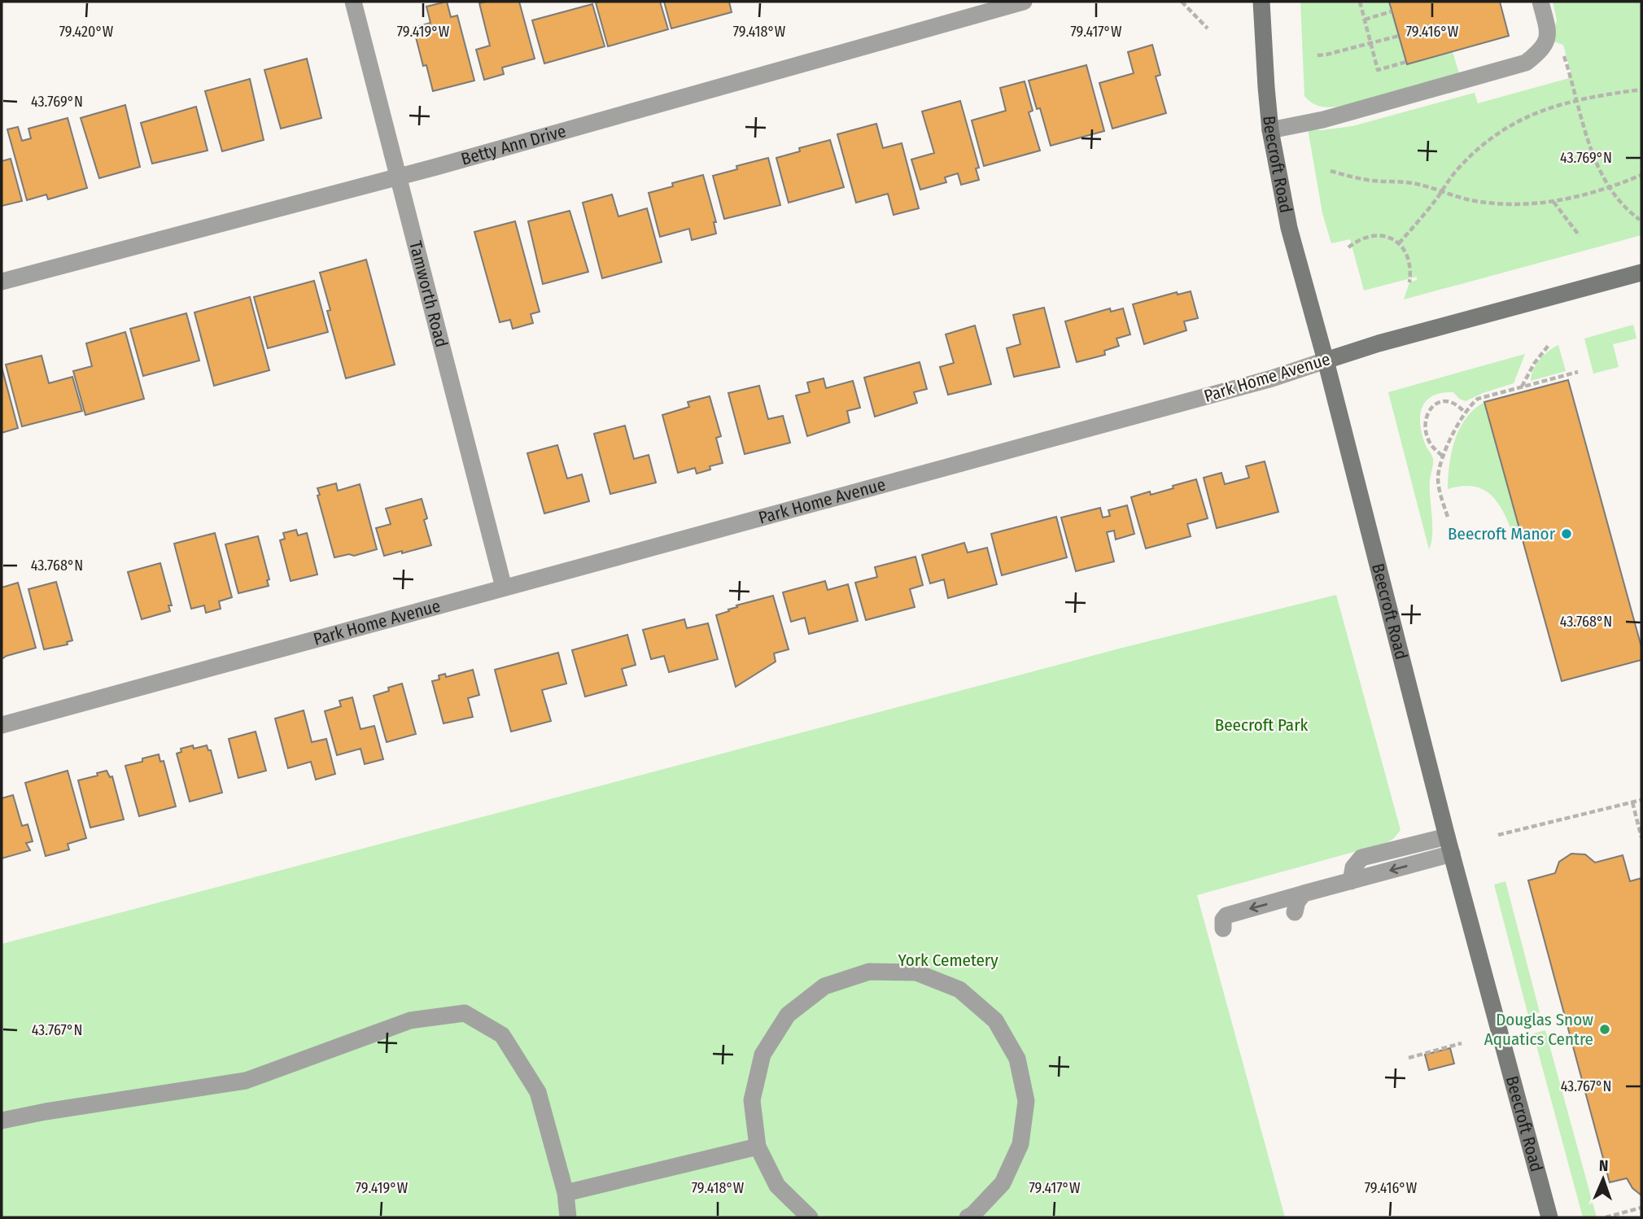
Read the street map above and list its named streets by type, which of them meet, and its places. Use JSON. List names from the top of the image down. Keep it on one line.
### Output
{"streets":{"street":["Betty Ann Drive","Beecroft Road","Tamworth Road","Park Home Avenue"]},"crossings":[["Betty Ann Drive","Tamworth Road"],["Beecroft Road","Park Home Avenue"],["Tamworth Road","Park Home Avenue"]],"parks":["Beecroft Park","York Cemetery"],"places":["Beecroft Manor","Douglas Snow Aquatics Centre"],"north":"top","coordinates":["79.420°W","79.419°W","79.418°W","79.417°W","79.416°W","43.769°N","43.768°N","43.767°N"]}
